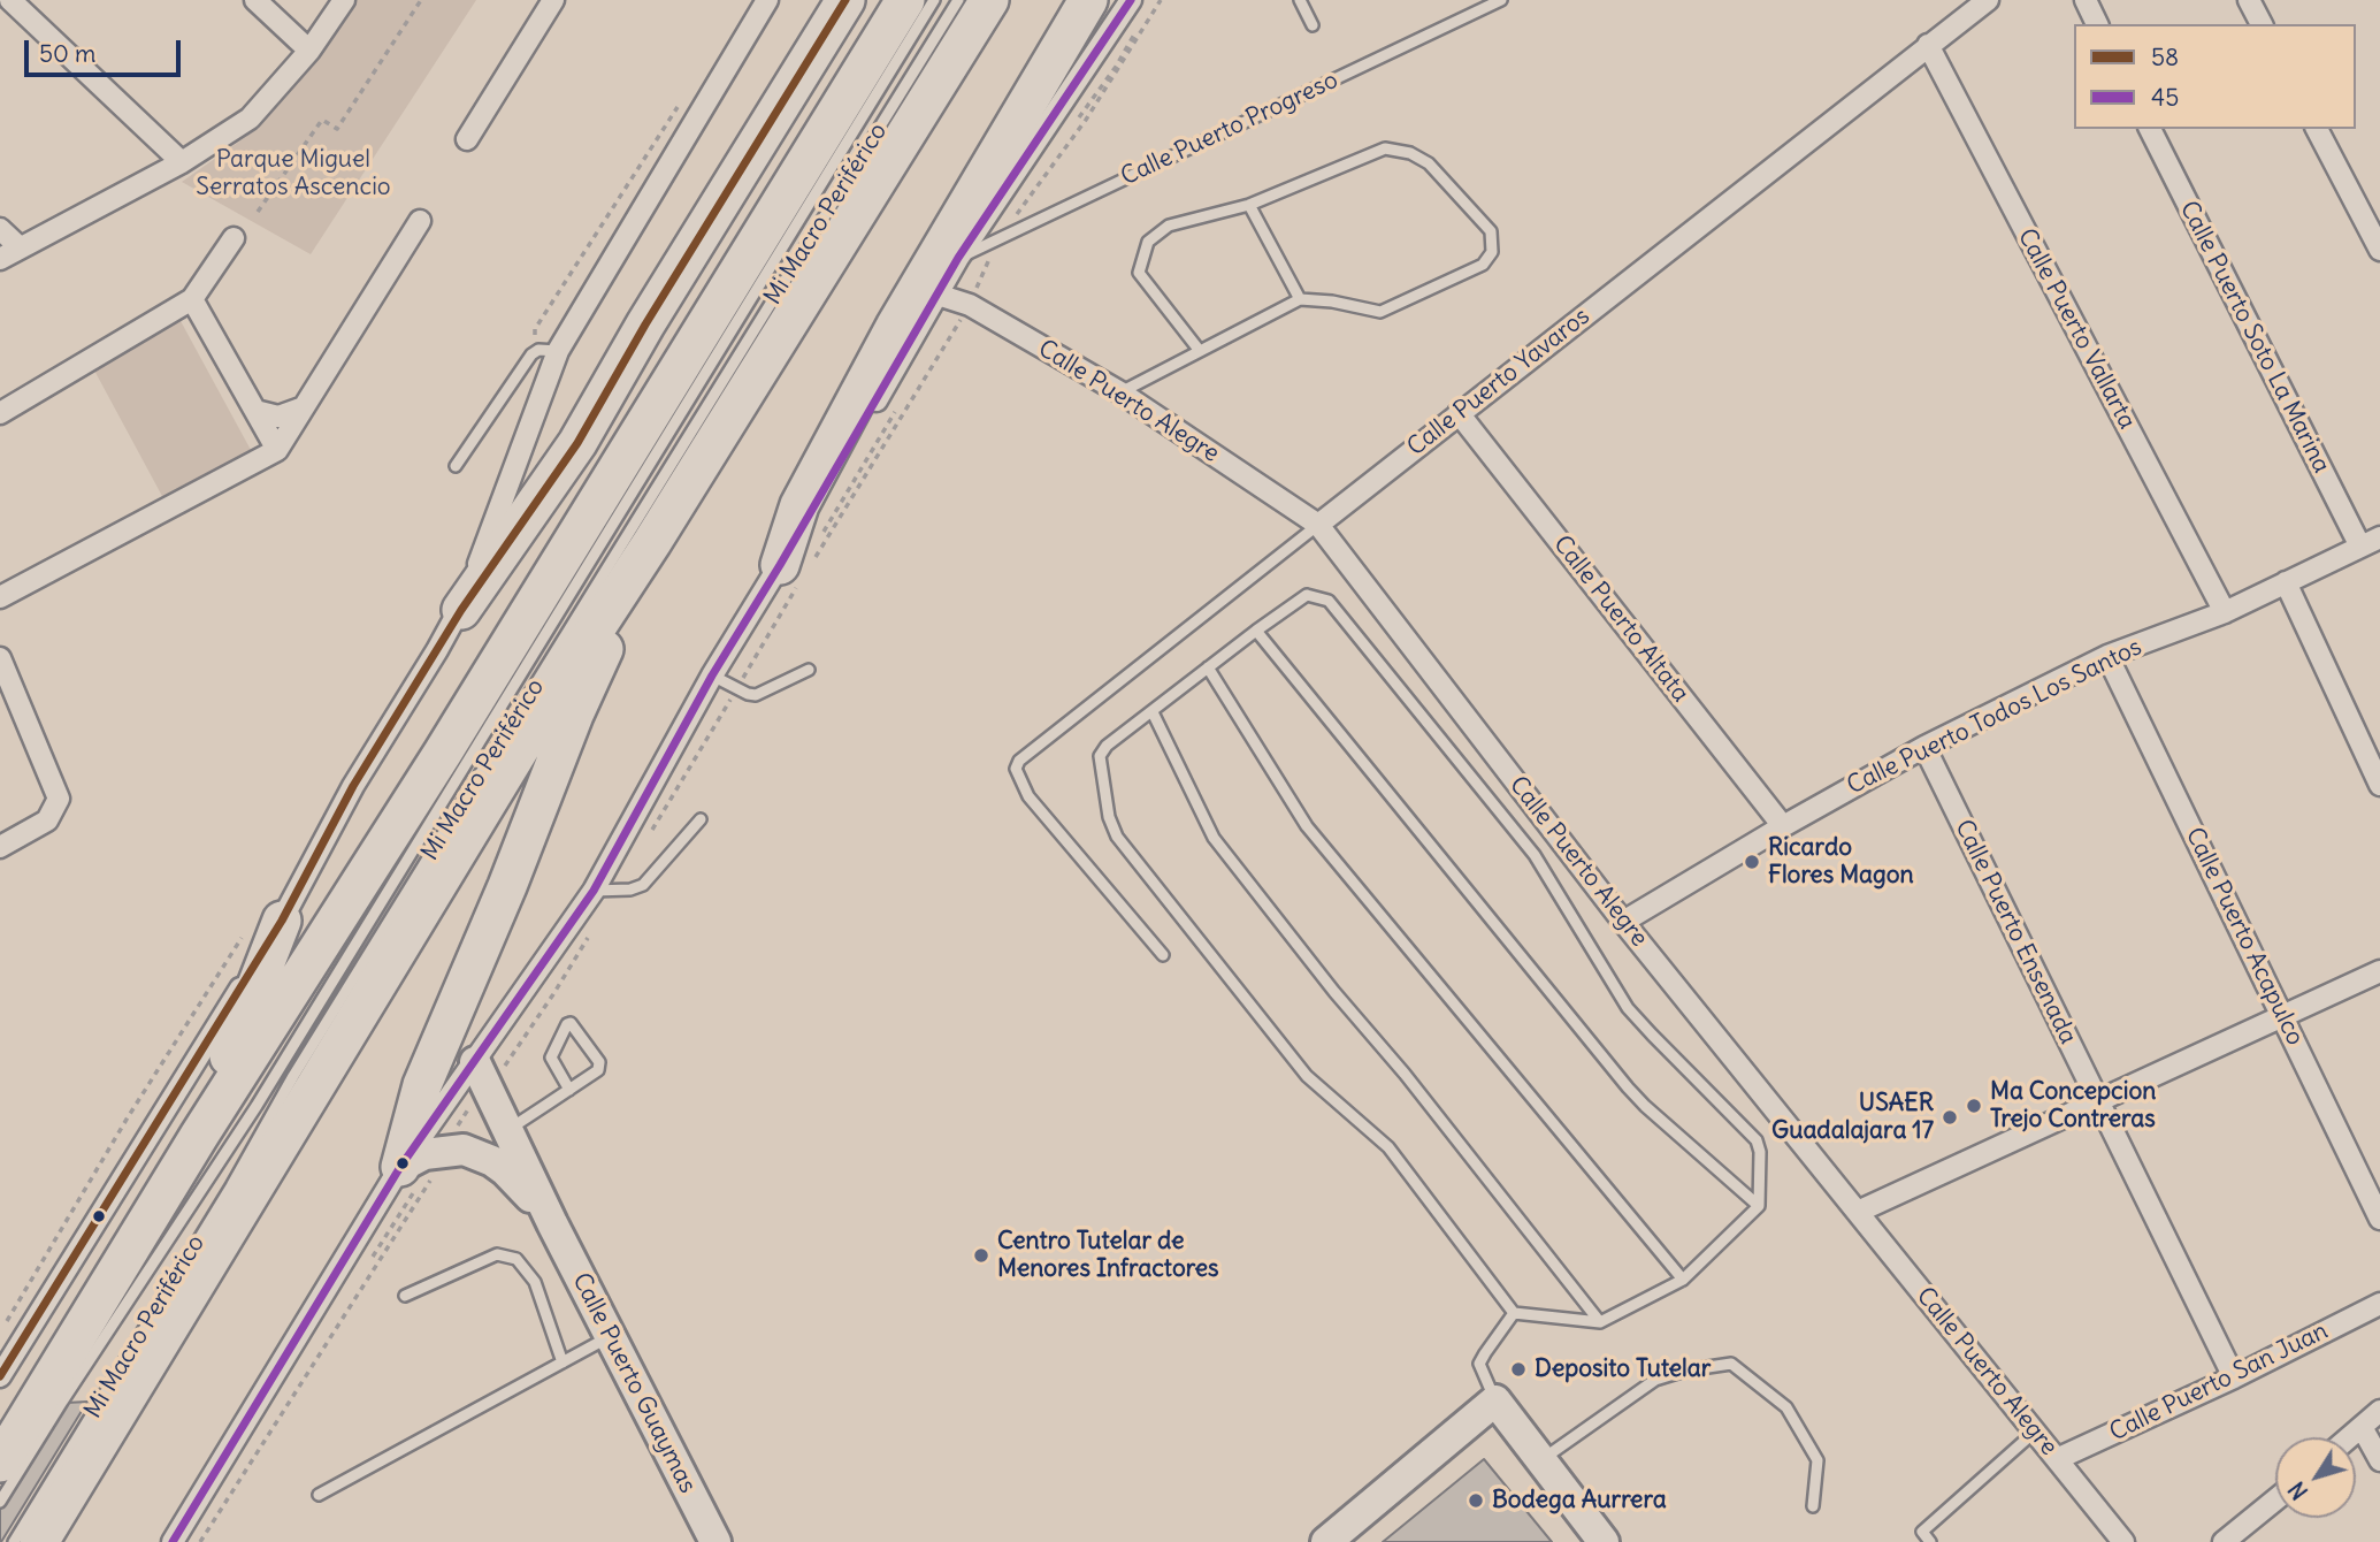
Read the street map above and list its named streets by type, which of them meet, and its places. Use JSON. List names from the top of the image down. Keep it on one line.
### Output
{"streets":{"street":["Calle Puerto Vallarta","Calle Puerto Soto La Marina","Calle Puerto Yavaros","Calle Puerto Alegre","Calle Puerto Altata","Calle Puerto Todos Los Santos","Calle Puerto Ensenada","Calle Puerto Acapulco","Calle Puerto San Juan","Calle Puerto Guaymas"],"lane":["Calle Puerto Progreso","Mi Macro Periférico"]},"crossings":[["Calle Puerto Vallarta","Calle Puerto Yavaros"],["Calle Puerto Vallarta","Calle Puerto Todos Los Santos"],["Calle Puerto Soto La Marina","Calle Puerto Todos Los Santos"],["Calle Puerto Yavaros","Calle Puerto Alegre"],["Calle Puerto Yavaros","Calle Puerto Altata"],["Calle Puerto Alegre","Calle Puerto Todos Los Santos"],["Calle Puerto Alegre","Calle Puerto San Juan"],["Calle Puerto Altata","Calle Puerto Todos Los Santos"],["Calle Puerto Todos Los Santos","Calle Puerto Ensenada"],["Calle Puerto Todos Los Santos","Calle Puerto Acapulco"],["Calle Puerto Ensenada","Calle Puerto San Juan"]],"parks":["Parque Miguel Serratos Ascencio"],"places":["Ricardo Flores Magon","Ma Concepcion Trejo Contreras","USAER Guadalajara 17","Centro Tutelar de Menores Infractores","Deposito Tutelar","Bodega Aurrera"],"lines":["transit line 58","transit line 45"],"legend":["58","45"],"scale_bar":"50 m","north":"bottom left"}
